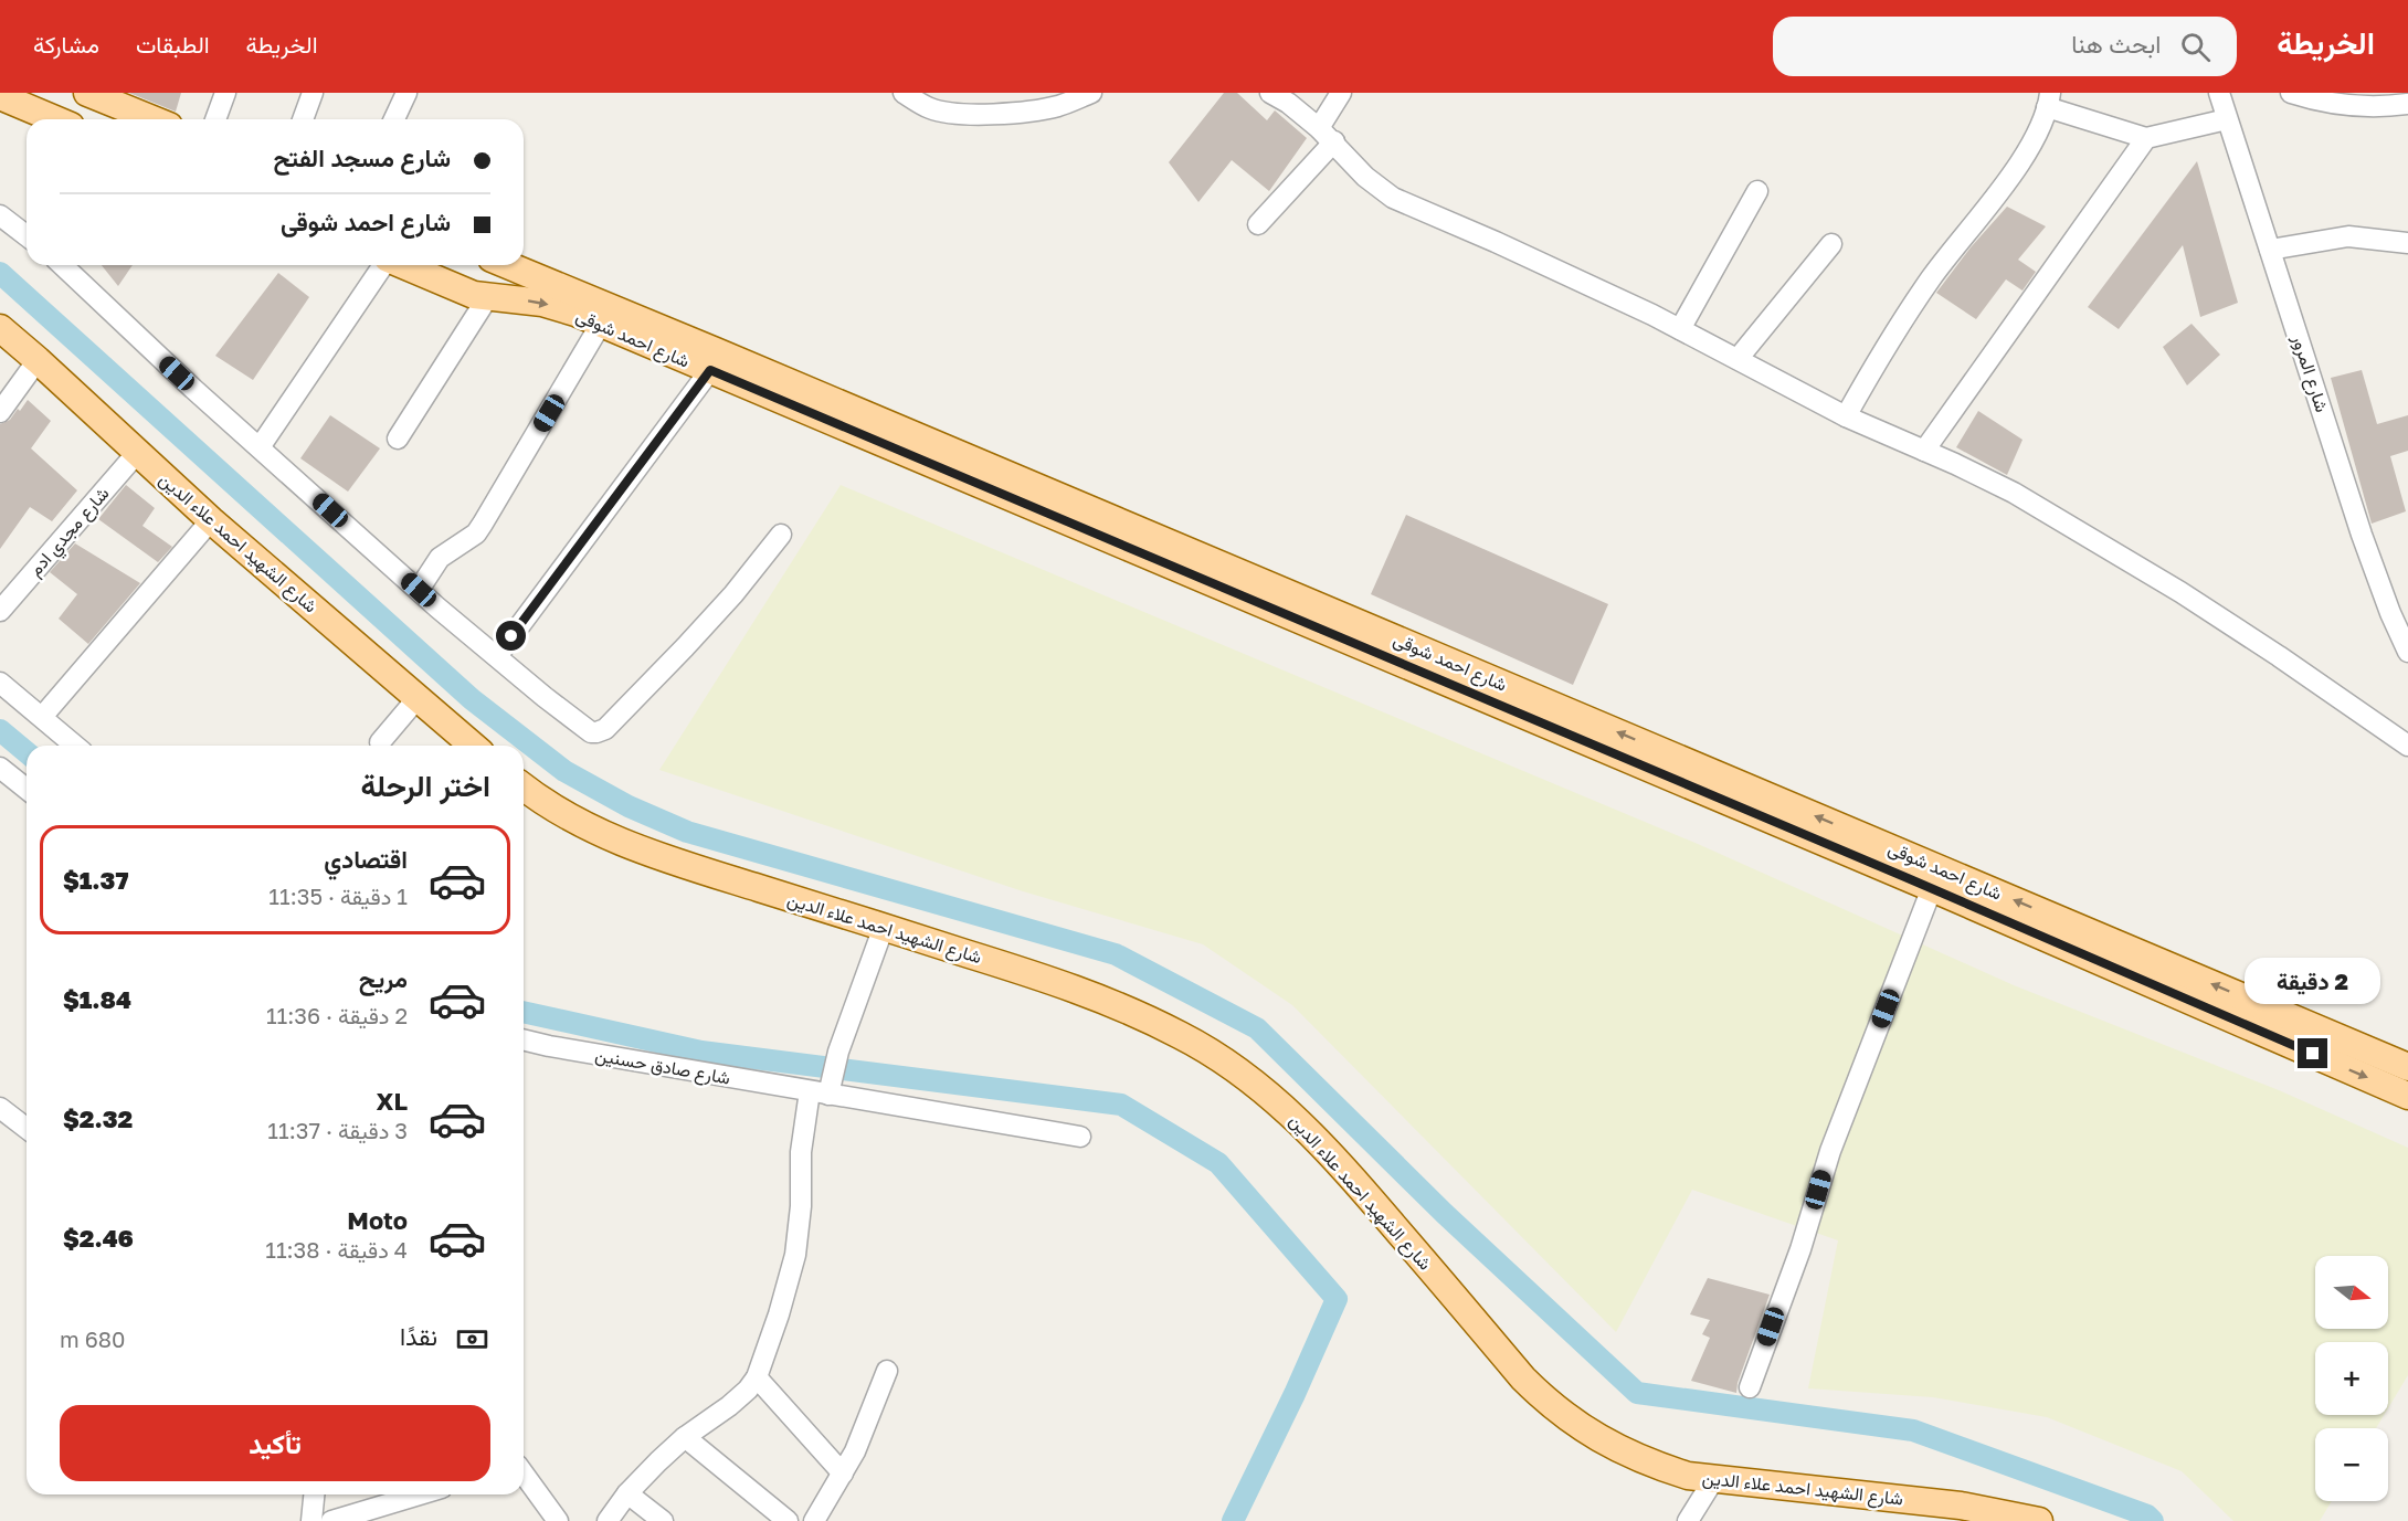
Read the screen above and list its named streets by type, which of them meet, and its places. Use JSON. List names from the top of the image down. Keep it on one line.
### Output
{"streets":{"main road":["شارع احمد شوقى","شارع الشهيد احمد علاء الدين"],"street":["شارع المرور","شارع مجدي ادم","شارع صادق حسنين"]},"crossings":[["شارع مجدي ادم","شارع الشهيد احمد علاء الدين"]],"north":"right","page":{"header":"الخريطة","search":"ابحث هنا","nav":["الخريطة","الطبقات","مشاركة"],"banner":["شارع مسجد الفتح","شارع احمد شوقى"],"heading":"اختر الرحلة","list":[{"name":"اقتصادي","note":"1 دقيقة · 11:35","value":"$1.37"},{"name":"مريح","note":"2 دقيقة · 11:36","value":"$1.84"},{"name":"XL","note":"3 دقيقة · 11:37","value":"$2.32"},{"name":"Moto","note":"4 دقيقة · 11:38","value":"$2.46"}],"bubble":"2 دقيقة","map_buttons":["+","−"],"pay":["نقدًا","680 m"],"buttons":"تأكيد"}}
